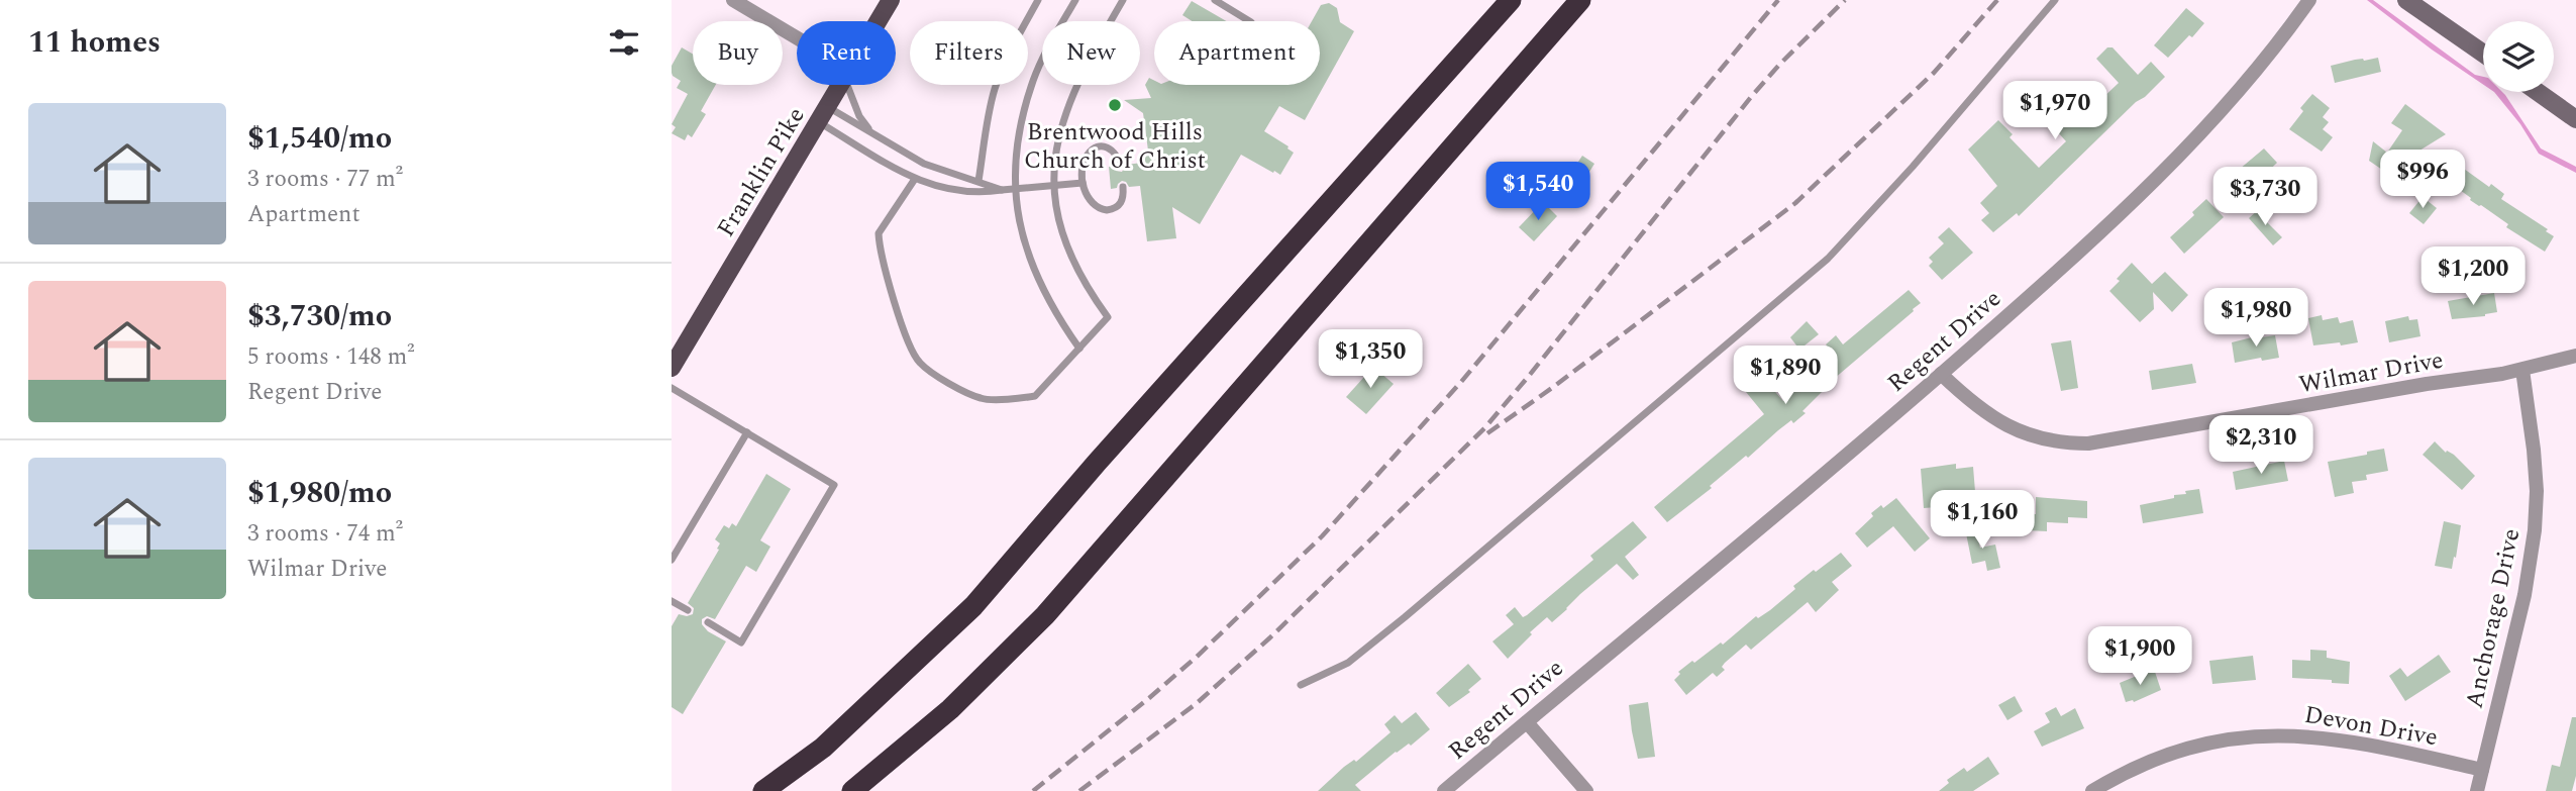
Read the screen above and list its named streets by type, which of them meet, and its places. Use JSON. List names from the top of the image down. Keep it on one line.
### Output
{"streets":{"main road":["Franklin Pike"],"street":["Regent Drive","Wilmar Drive","Anchorage Drive","Devon Drive"]},"crossings":[["Regent Drive","Wilmar Drive"],["Wilmar Drive","Anchorage Drive"],["Anchorage Drive","Devon Drive"]],"places":["Brentwood Hills Church of Christ"],"page":{"heading":"11 homes","chip":["Buy","Rent","Filters","New","Apartment"],"price":["$1,970","$996","$1,540","$3,730","$1,200","$1,980","$1,350","$1,890","$2,310","$1,160","$1,900"],"list":[{"name":"$1,540/mo","note":"3 rooms · 77 m² · Apartment"},{"name":"$3,730/mo","note":"5 rooms · 148 m² · Regent Drive"},{"name":"$1,980/mo","note":"3 rooms · 74 m² · Wilmar Drive"}]}}
